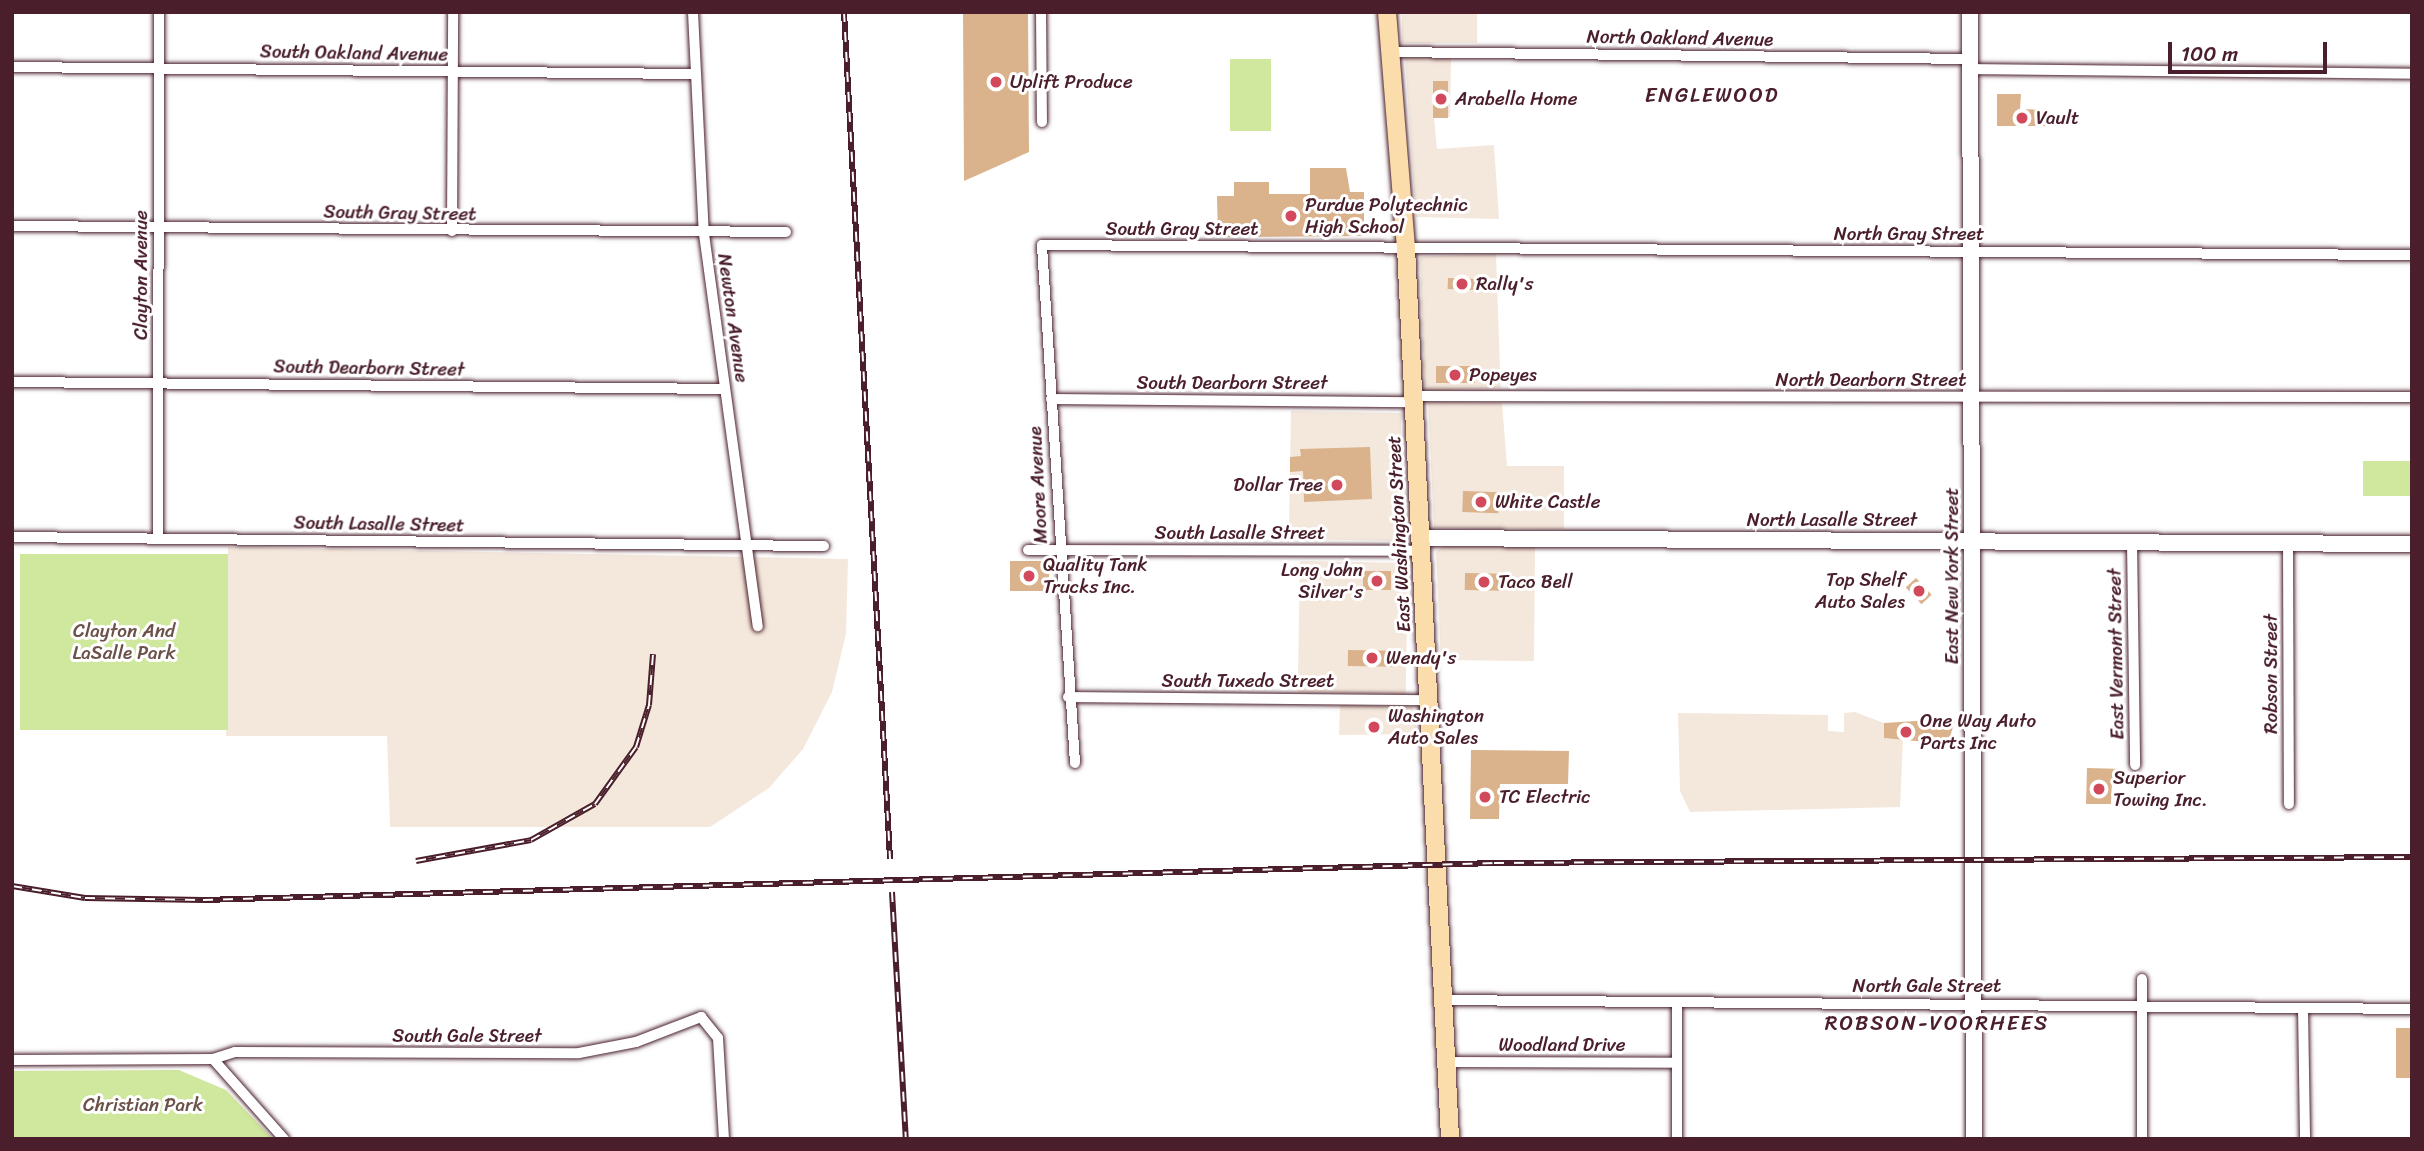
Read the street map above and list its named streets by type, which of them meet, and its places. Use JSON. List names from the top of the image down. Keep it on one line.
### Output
{"streets":{"main road":["North Lasalle Street","East Washington Street","East New York Street"],"street":["North Oakland Avenue","South Oakland Avenue","South Gray Street","North Gray Street","Clayton Avenue","Newton Avenue","South Dearborn Street","North Dearborn Street","Moore Avenue","South Lasalle Street","East Vermont Street","Robson Street","South Tuxedo Street","North Gale Street","South Gale Street","Woodland Drive"]},"crossings":[["North Oakland Avenue","East Washington Street"],["North Oakland Avenue","East New York Street"],["South Oakland Avenue","Clayton Avenue"],["South Oakland Avenue","Newton Avenue"],["South Gray Street","North Gray Street"],["South Gray Street","Clayton Avenue"],["South Gray Street","Newton Avenue"],["South Gray Street","Moore Avenue"],["South Gray Street","East Washington Street"],["North Gray Street","East Washington Street"],["North Gray Street","East New York Street"],["Clayton Avenue","South Dearborn Street"],["Clayton Avenue","South Lasalle Street"],["Newton Avenue","South Dearborn Street"],["Newton Avenue","South Lasalle Street"],["South Dearborn Street","North Dearborn Street"],["South Dearborn Street","Moore Avenue"],["South Dearborn Street","East Washington Street"],["North Dearborn Street","East Washington Street"],["North Dearborn Street","East New York Street"],["Moore Avenue","South Lasalle Street"],["Moore Avenue","South Tuxedo Street"],["North Lasalle Street","South Lasalle Street"],["North Lasalle Street","East Washington Street"],["North Lasalle Street","East New York Street"],["North Lasalle Street","East Vermont Street"],["North Lasalle Street","Robson Street"],["South Lasalle Street","East Washington Street"],["East Washington Street","South Tuxedo Street"],["East Washington Street","North Gale Street"],["East Washington Street","Woodland Drive"],["East New York Street","North Gale Street"]],"districts":["ENGLEWOOD","ROBSON-VOORHEES"],"parks":["Clayton And LaSalle Park","Christian Park"],"places":["Uplift Produce","Arabella Home","Vault","Purdue Polytechnic High School","Rally's","Popeyes","Dollar Tree","White Castle","Quality Tank Trucks Inc.","Long John Silver's","Taco Bell","Top Shelf Auto Sales","Wendy's","Washington Auto Sales","One Way Auto Parts Inc","Superior Towing Inc.","TC Electric"],"scale_bar":"100 m"}
